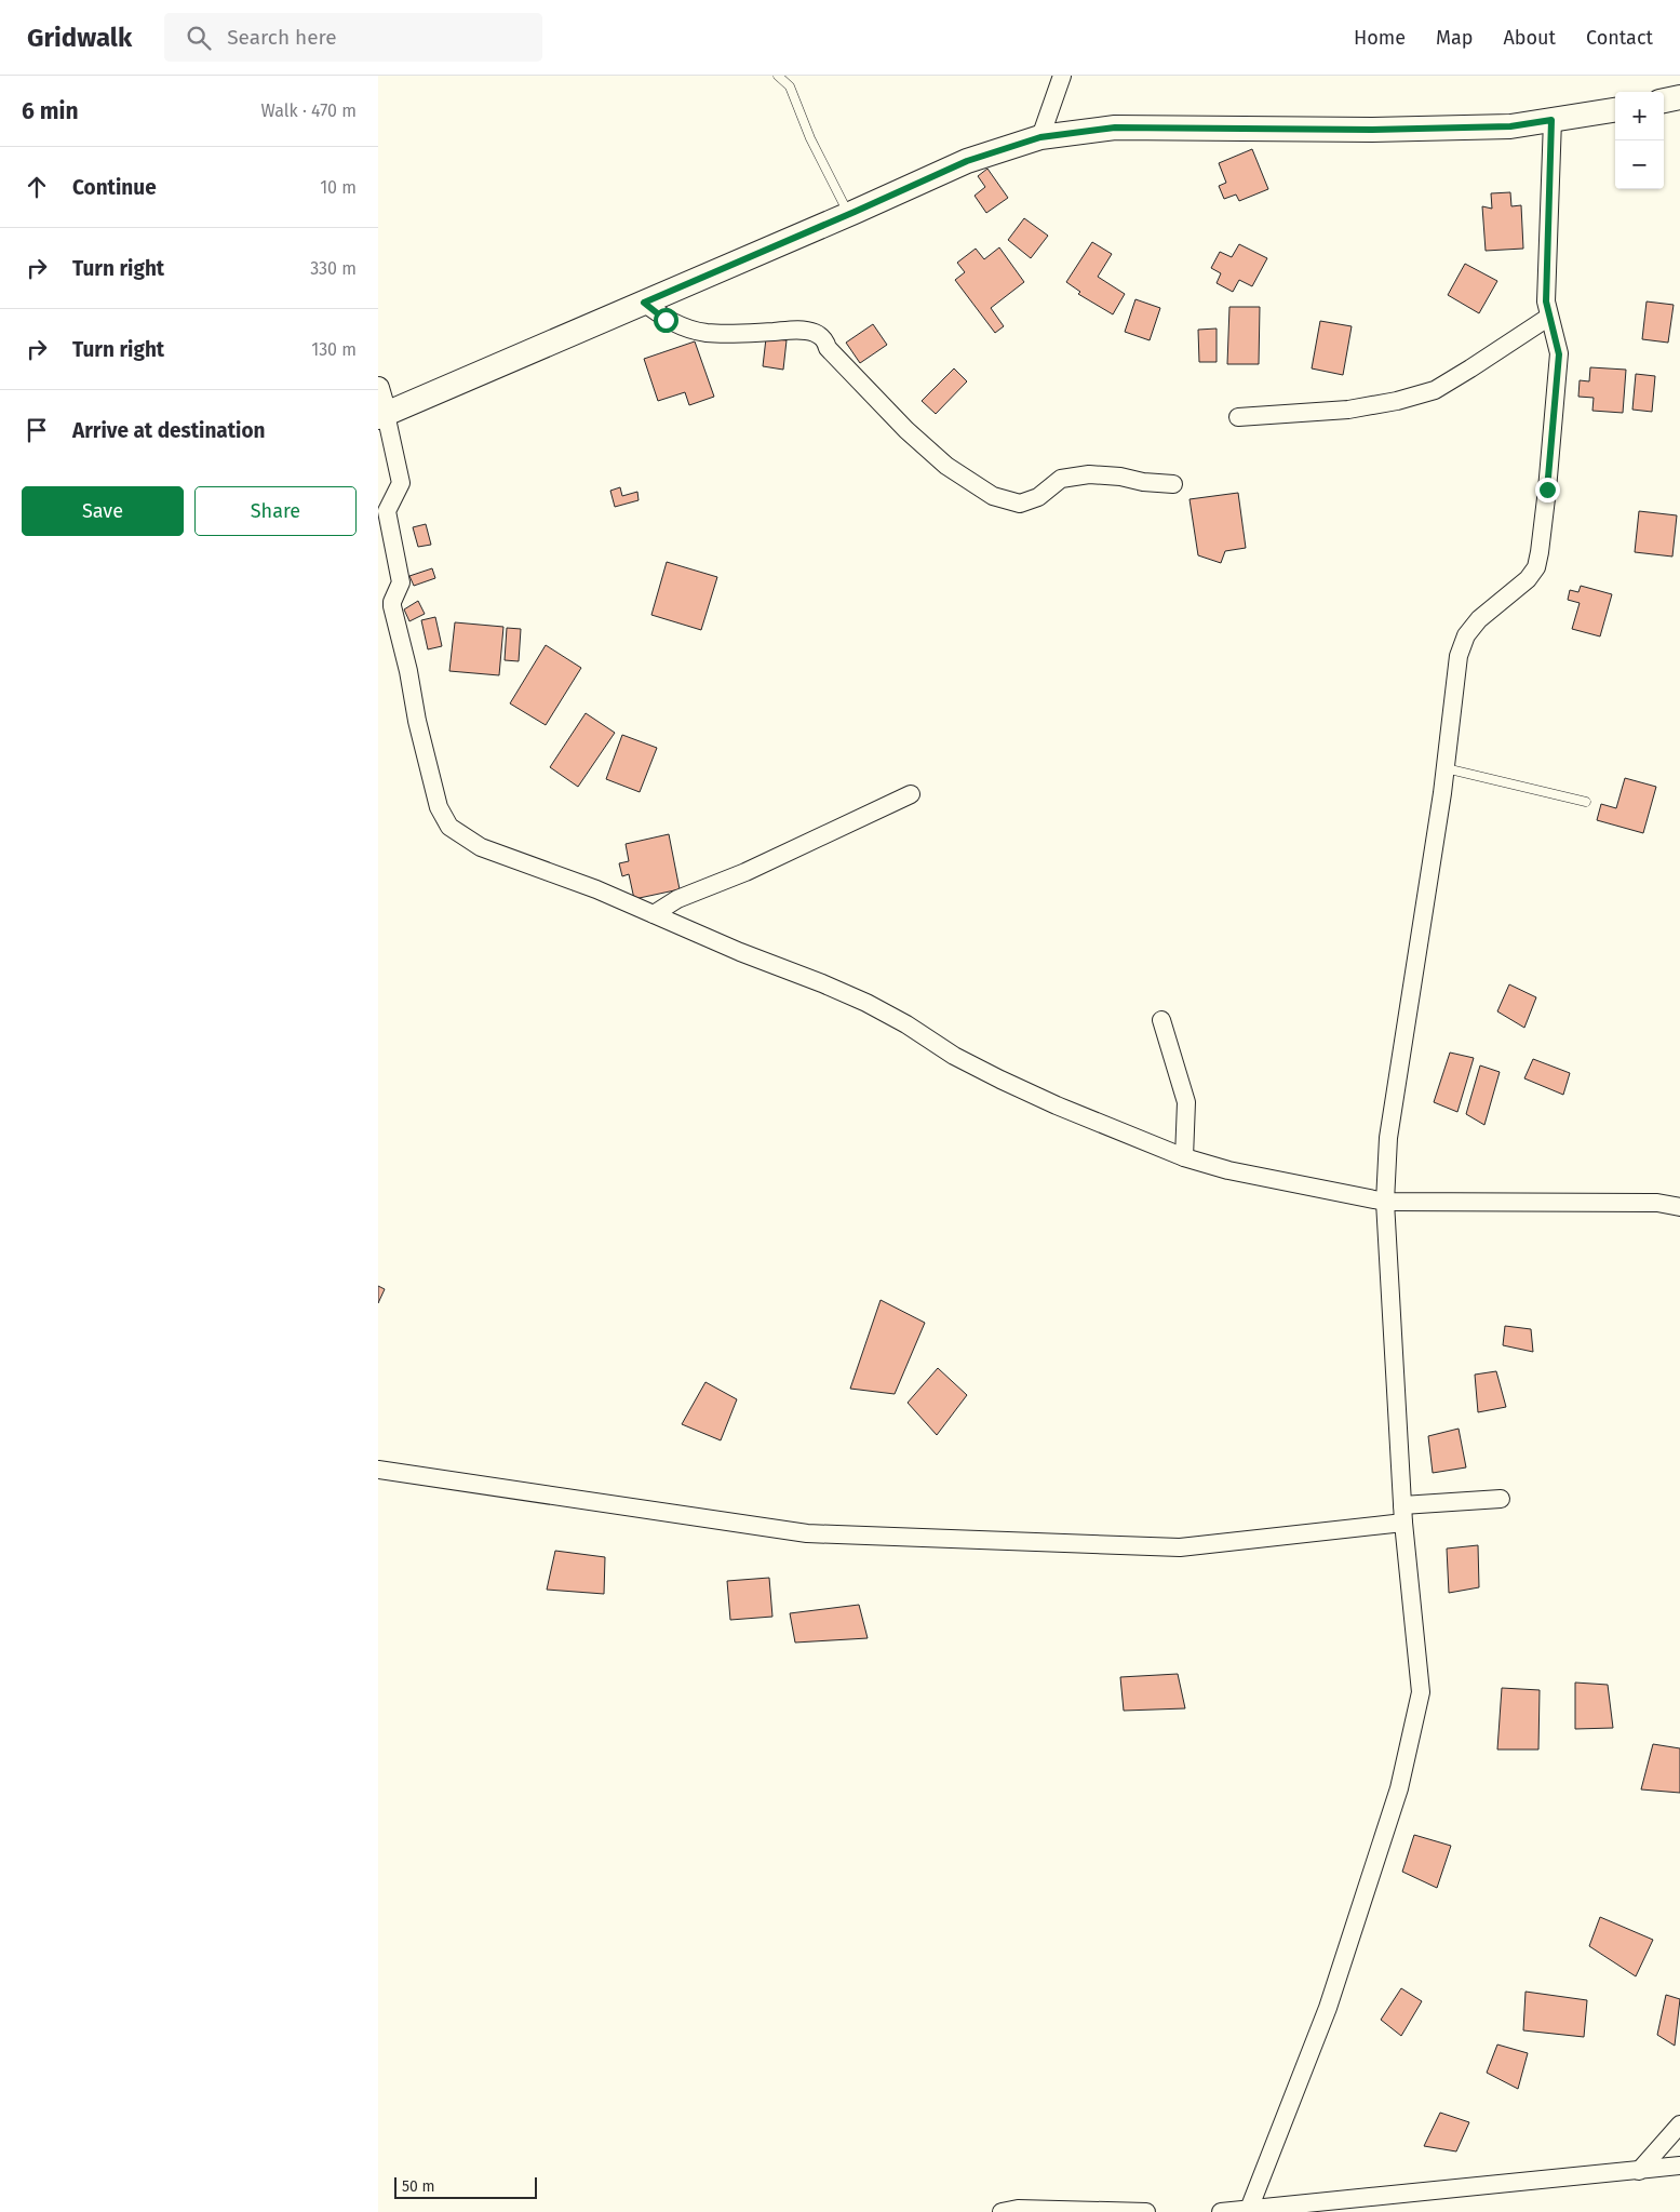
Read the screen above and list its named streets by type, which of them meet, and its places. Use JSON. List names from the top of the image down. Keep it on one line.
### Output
{"scale_bar":"50 m","page":{"header":"Gridwalk","search":"Search here","nav":["Home","Map","About","Contact"],"heading":["6 min","Walk · 470 m"],"map_buttons":["+","−"],"list":[["Continue","10 m"],["Turn right","330 m"],["Turn right","130 m"],"Arrive at destination"],"buttons":["Save","Share"],"scale":"50 m"}}
